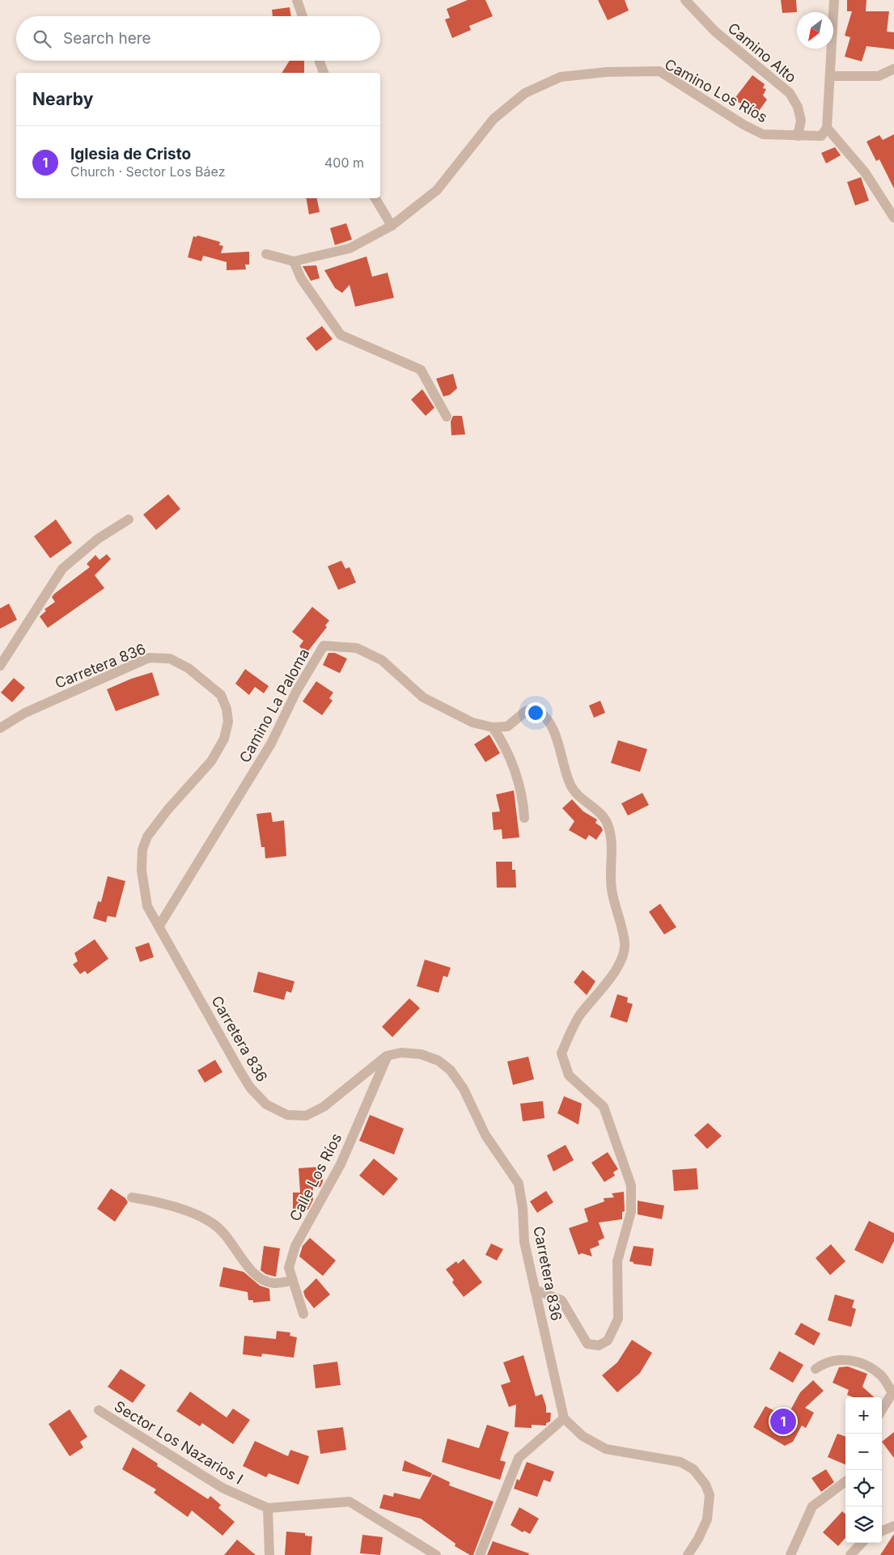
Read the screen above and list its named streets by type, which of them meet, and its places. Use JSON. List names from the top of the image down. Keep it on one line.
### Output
{"streets":{"street":["Camino Alto","Camino Los Ríos","Carretera 836","Camino La Paloma","Calle Los Ríos","Sector Los Nazarios I"]},"crossings":[["Camino Alto","Camino Los Ríos"],["Carretera 836","Camino La Paloma"],["Carretera 836","Calle Los Ríos"]],"north":"bottom left","page":{"search":"Search here","heading":"Nearby","list":[{"mark":"1","name":"Iglesia de Cristo","note":"Church · Sector Los Báez","value":"400 m"}],"map_buttons":["+","−"],"pins":"1"}}
